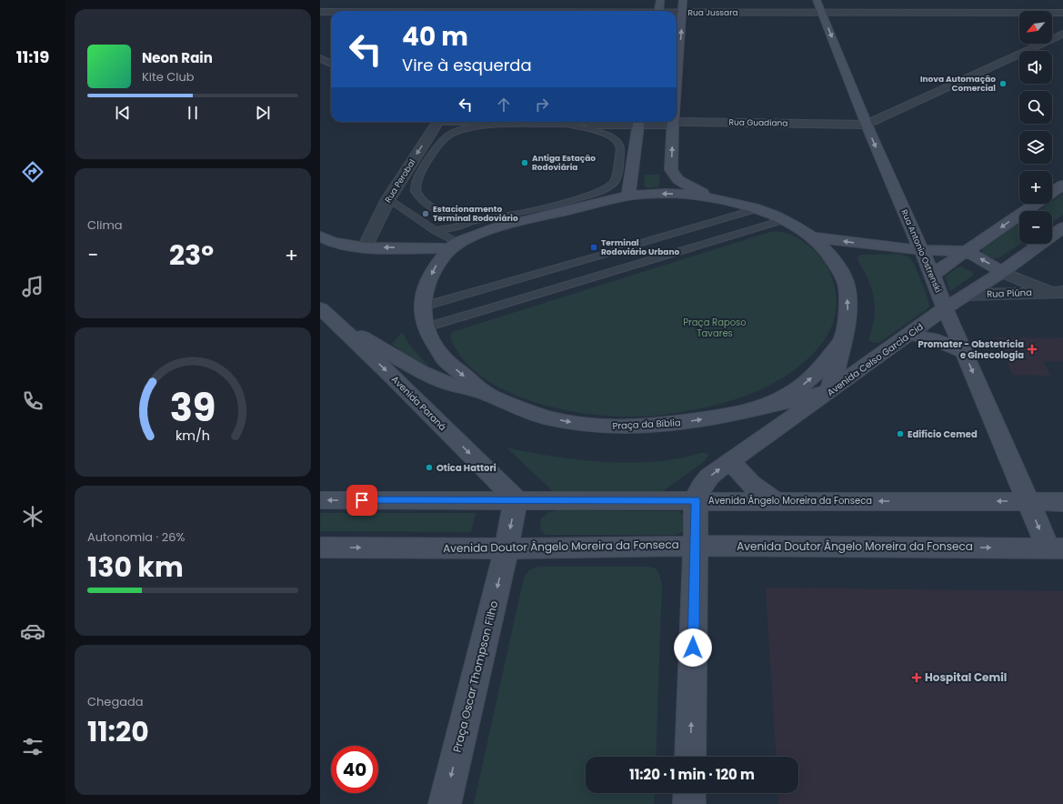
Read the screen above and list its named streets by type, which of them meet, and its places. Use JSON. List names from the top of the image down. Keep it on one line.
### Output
{"streets":{"street":["Rua Jussara","Rua Guadiana","Rua Perobal","Rua Antonio Ostrenski","Rua Piúna","Avenida Celso Garcia Cid","Avenida Paraná","Praça da Bíblia","Avenida Ângelo Moreira da Fonseca","Avenida Doutor Ângelo Moreira da Fonseca","Praça Oscar Thompson Filho"]},"crossings":[["Rua Jussara","Rua Antonio Ostrenski"],["Rua Guadiana","Rua Antonio Ostrenski"],["Rua Antonio Ostrenski","Avenida Celso Garcia Cid"],["Rua Antonio Ostrenski","Avenida Ângelo Moreira da Fonseca"],["Rua Antonio Ostrenski","Avenida Doutor Ângelo Moreira da Fonseca"],["Rua Piúna","Avenida Celso Garcia Cid"],["Avenida Celso Garcia Cid","Avenida Ângelo Moreira da Fonseca"],["Avenida Paraná","Avenida Ângelo Moreira da Fonseca"],["Avenida Paraná","Praça Oscar Thompson Filho"],["Avenida Ângelo Moreira da Fonseca","Praça Oscar Thompson Filho"],["Avenida Doutor Ângelo Moreira da Fonseca","Praça Oscar Thompson Filho"]],"one_way":["Rua Perobal","Rua Antonio Ostrenski","Avenida Ângelo Moreira da Fonseca","Avenida Doutor Ângelo Moreira da Fonseca","Praça Oscar Thompson Filho"],"parks":["Praça Raposo Tavares"],"places":{"other":["Inova Automação Comercial","Antiga Estação Rodoviária","Estacionamento Terminal Rodoviário","Edifício Cemed","Otica Hattori"],"transit":["Terminal Rodoviário Urbano"],"health":["Promater - Obstetrícia e Ginecologia","Hospital Cemil"]},"north":"bottom left","page":{"tabs":"11:19","map_buttons":["+","−"],"turn":["40 m","Vire à esquerda"],"song":["Neon Rain","Kite Club"],"tile":["Clima",["Autonomia · 26%","130 km"],["Chegada","11:20"]],"heat":["−","23°","+"],"limit":"40","trip":"11:20 · 1 min · 120 m","gauge":["39","km/h"]}}
